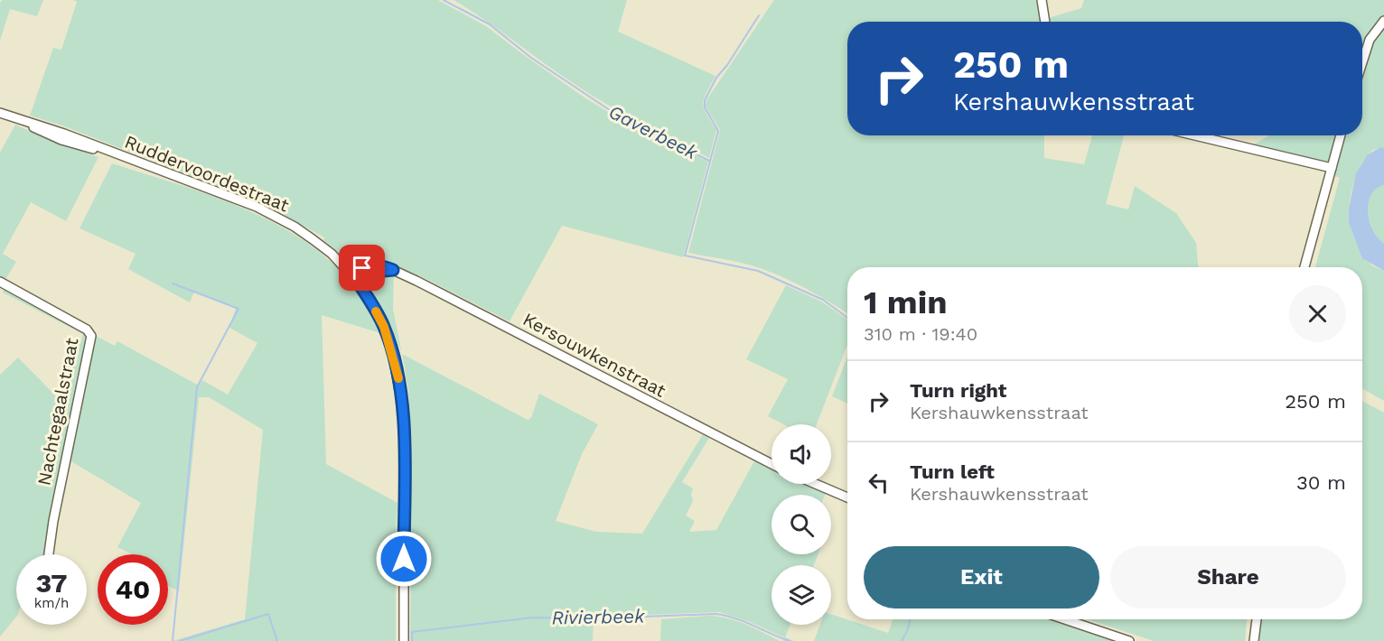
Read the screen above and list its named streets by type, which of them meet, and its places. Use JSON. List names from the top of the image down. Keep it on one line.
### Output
{"streets":{"street":["Ruddervoordestraat","Kersouwkenstraat","Nachtegaalstraat"]},"crossings":[["Ruddervoordestraat","Kersouwkenstraat"]],"water":["Gaverbeek","Rivierbeek"],"page":{"turn":["250 m","Kershauwkensstraat"],"heading":["1 min","310 m · 19:40"],"list":[{"name":"Turn right","note":"Kershauwkensstraat","value":"250 m"},{"name":"Turn left","note":"Kershauwkensstraat","value":"30 m"}],"buttons":["Exit","Share"],"speed":"37 km/h","limit":"40"}}
